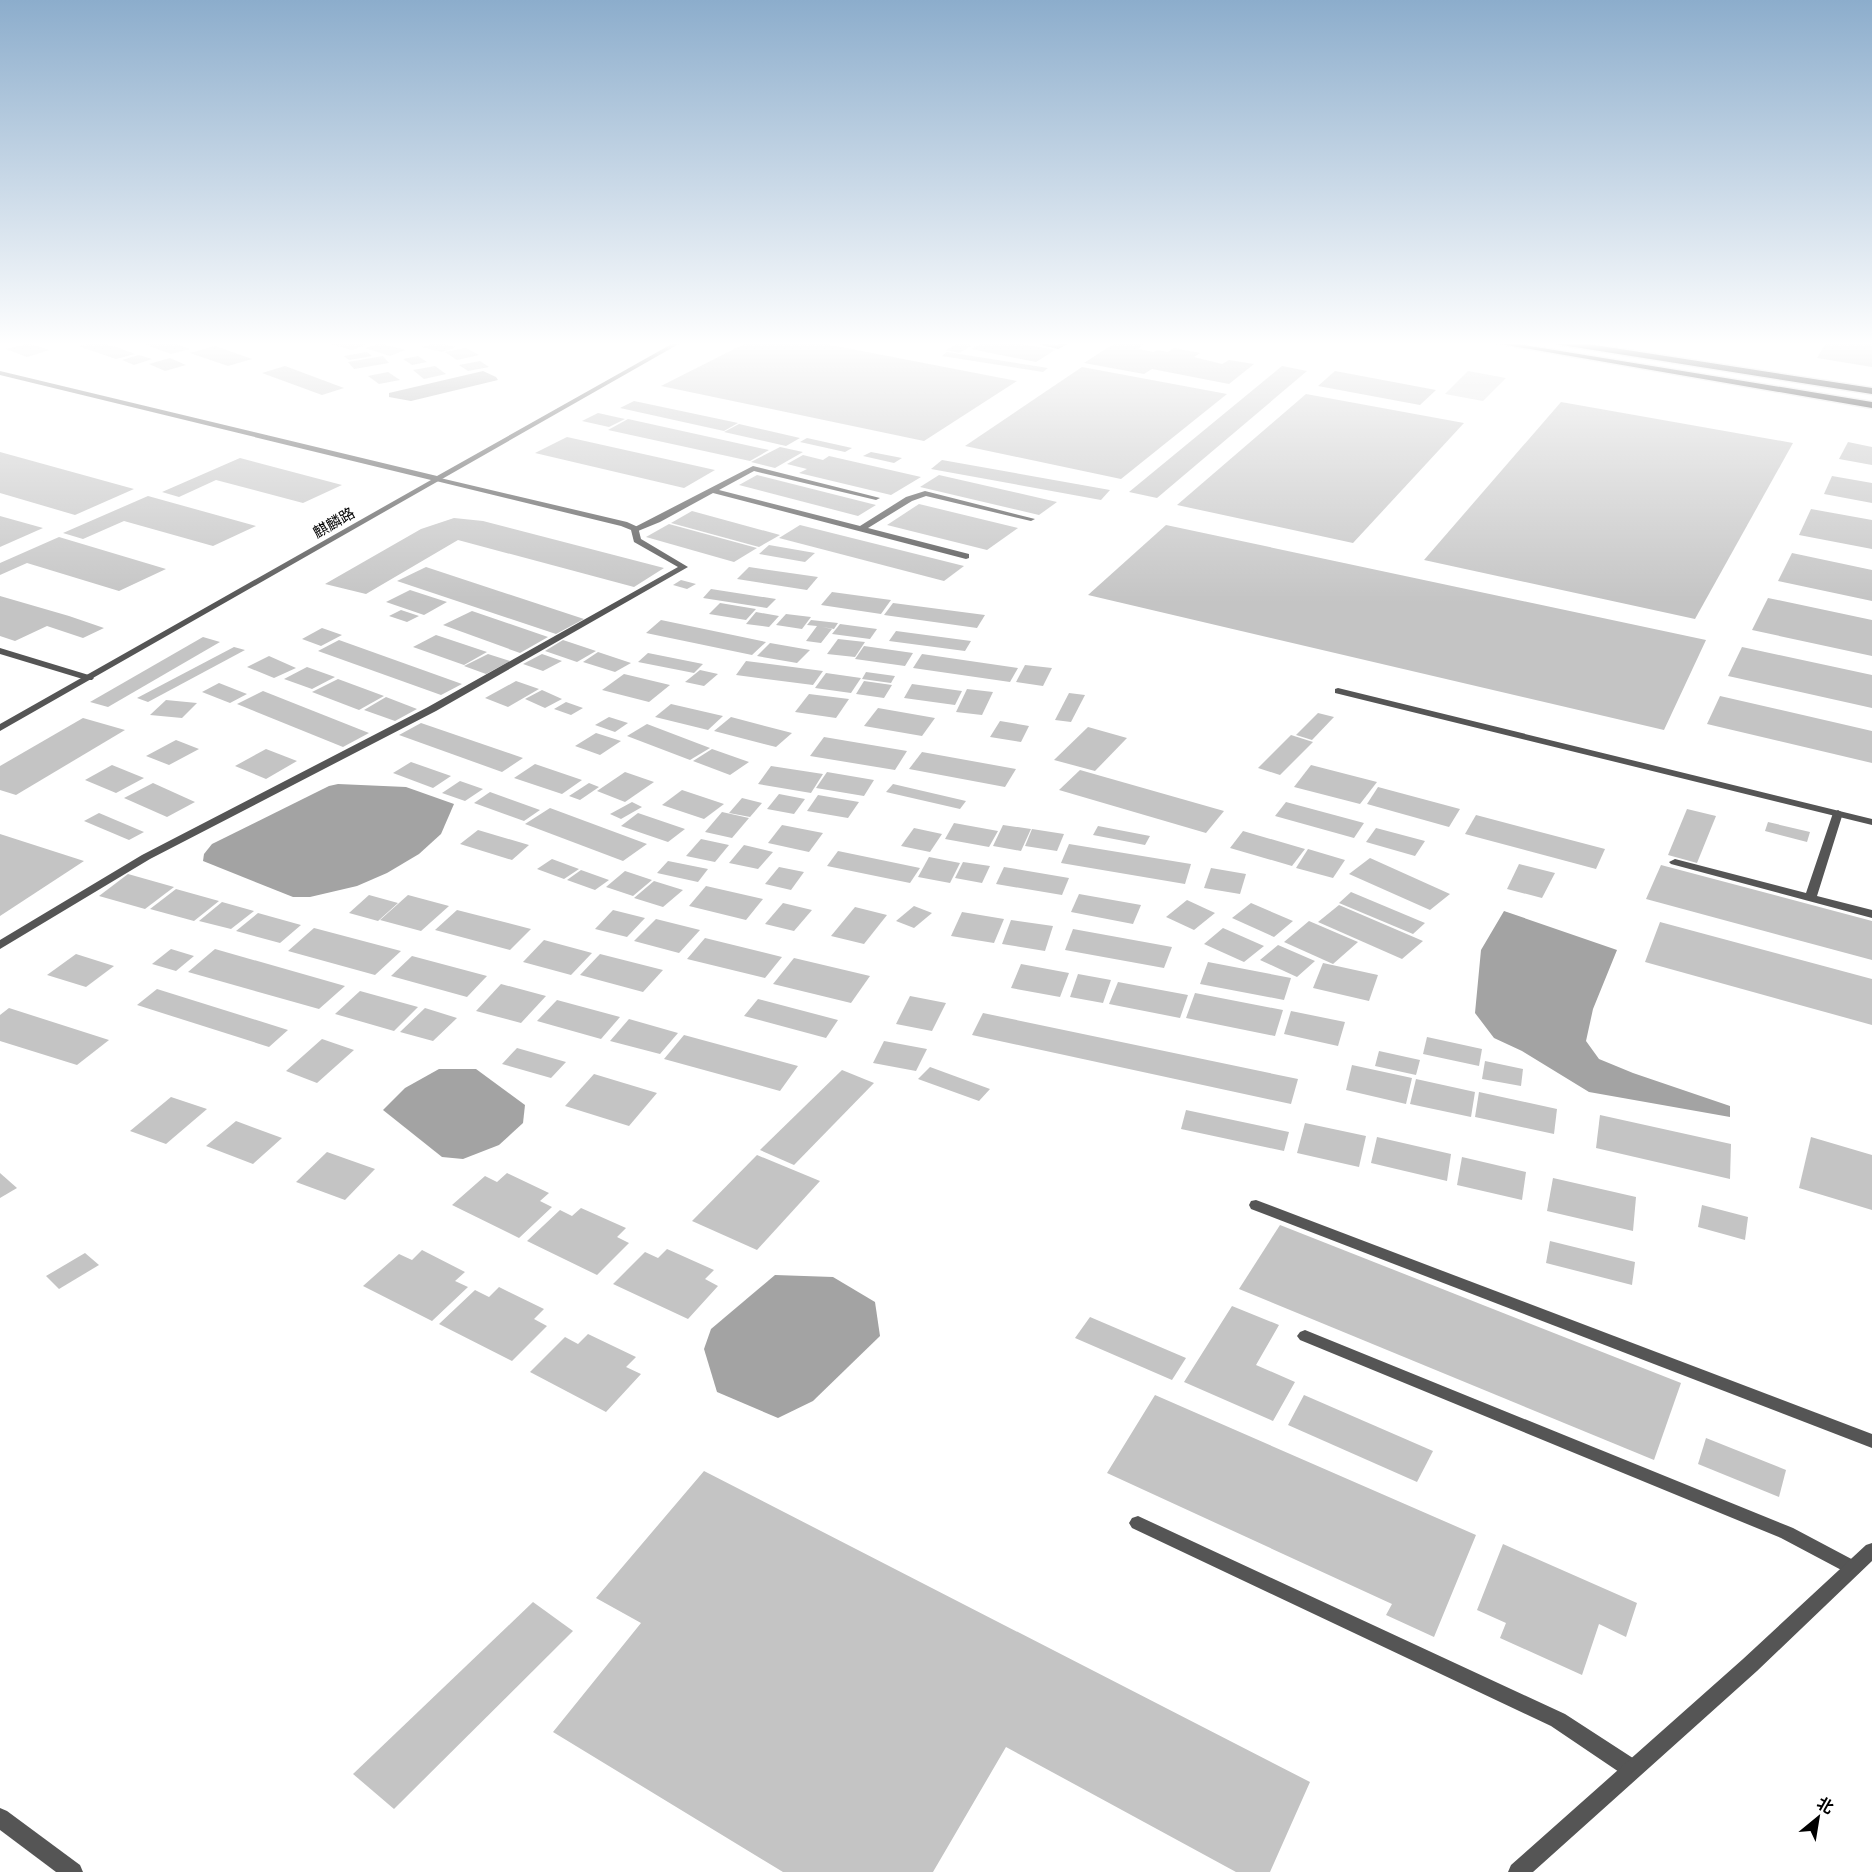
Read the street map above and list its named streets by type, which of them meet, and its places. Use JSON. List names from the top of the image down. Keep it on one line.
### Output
{"streets":{"street":["麒麟路"]},"north":"top right"}
